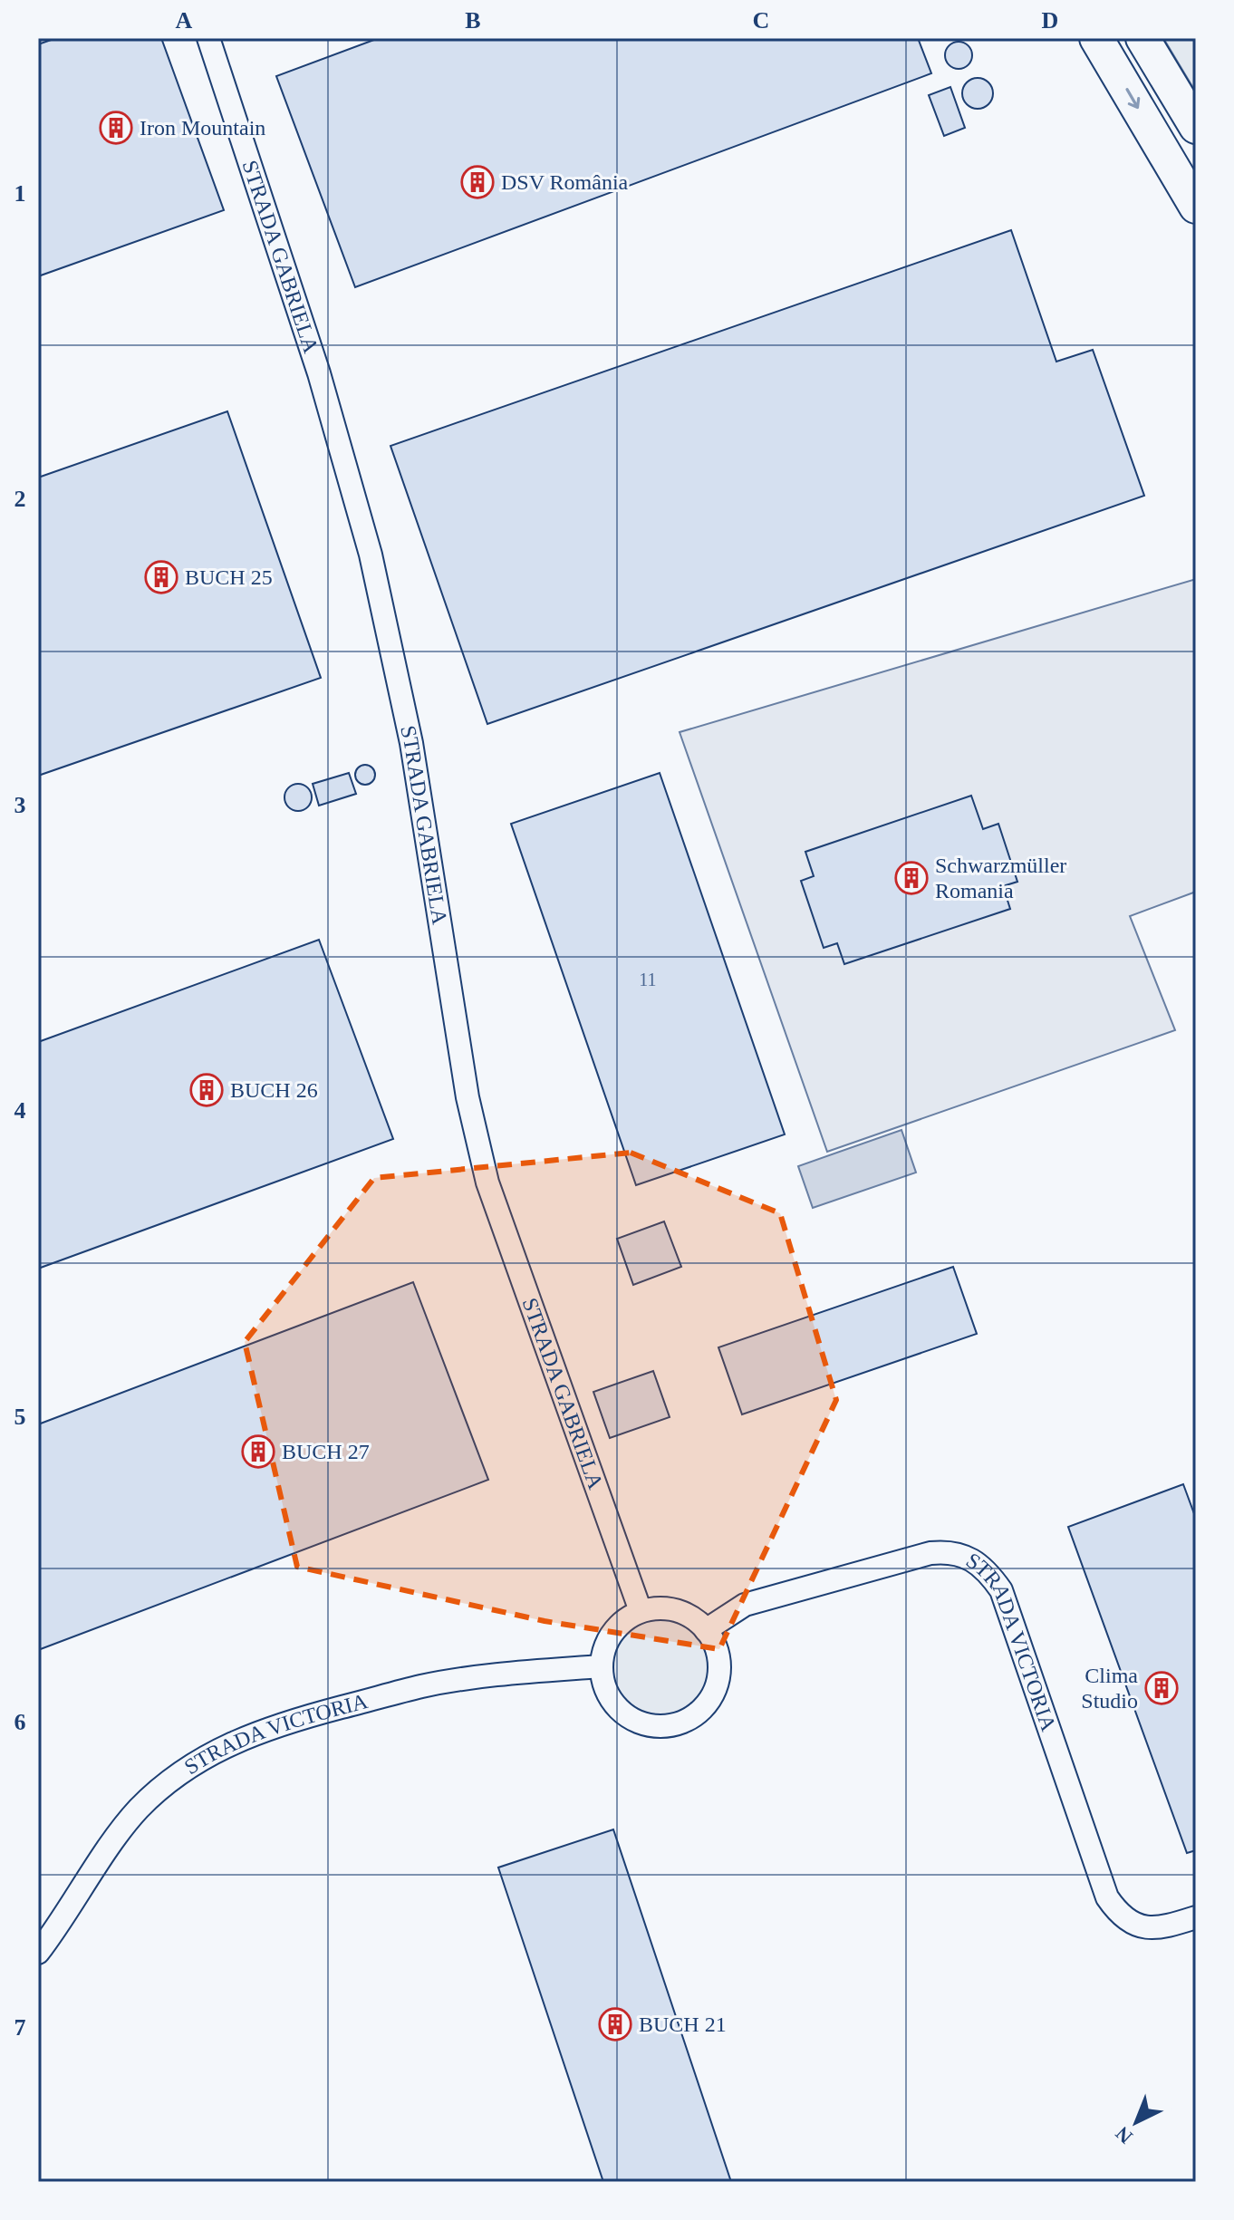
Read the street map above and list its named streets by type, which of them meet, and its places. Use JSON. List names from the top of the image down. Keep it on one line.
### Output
{"streets":{"street":["STRADA GABRIELA","STRADA VICTORIA"]},"crossings":[["STRADA GABRIELA","STRADA VICTORIA"]],"places":{"building":["Iron Mountain","DSV România","BUCH 25","Schwarzmüller Romania","BUCH 26","BUCH 27","Clima Studio","BUCH 21"]},"house_numbers":["11"],"north":"bottom left","grid":{"columns":["A","B","C","D"],"rows":["1","2","3","4","5","6","7"]}}
